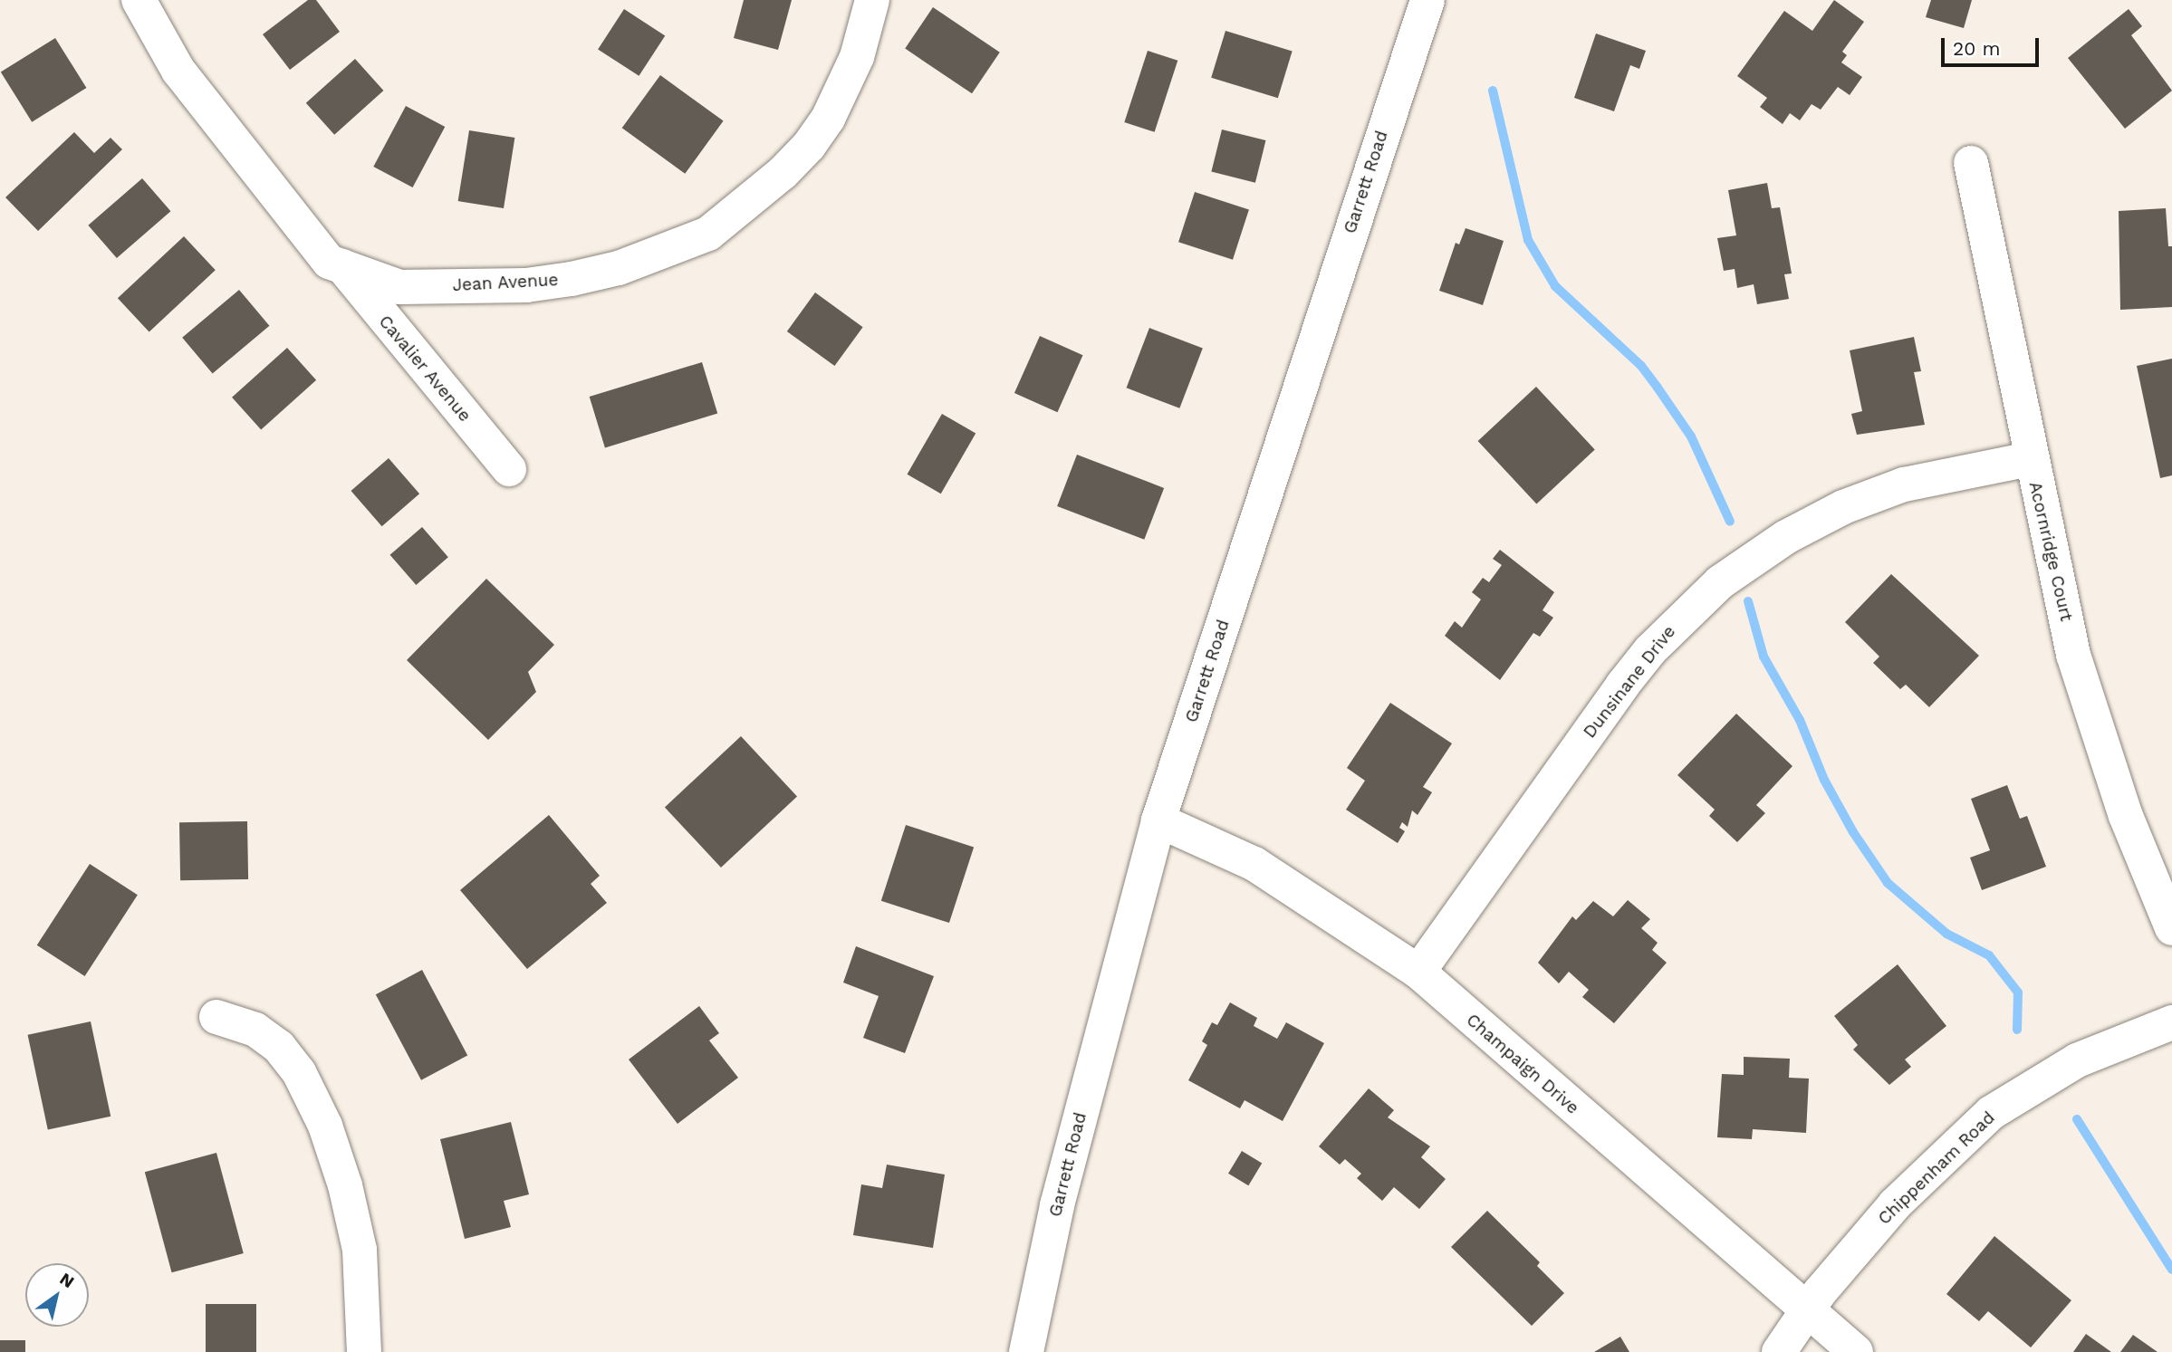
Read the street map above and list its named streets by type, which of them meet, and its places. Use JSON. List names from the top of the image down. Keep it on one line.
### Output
{"streets":{"street":["Garrett Road","Jean Avenue","Cavalier Avenue","Acornridge Court","Dunsinane Drive","Champaign Drive","Chippenham Road"]},"crossings":[["Garrett Road","Champaign Drive"],["Jean Avenue","Cavalier Avenue"],["Acornridge Court","Dunsinane Drive"],["Dunsinane Drive","Champaign Drive"],["Champaign Drive","Chippenham Road"]],"scale_bar":"20 m","north":"top right"}
